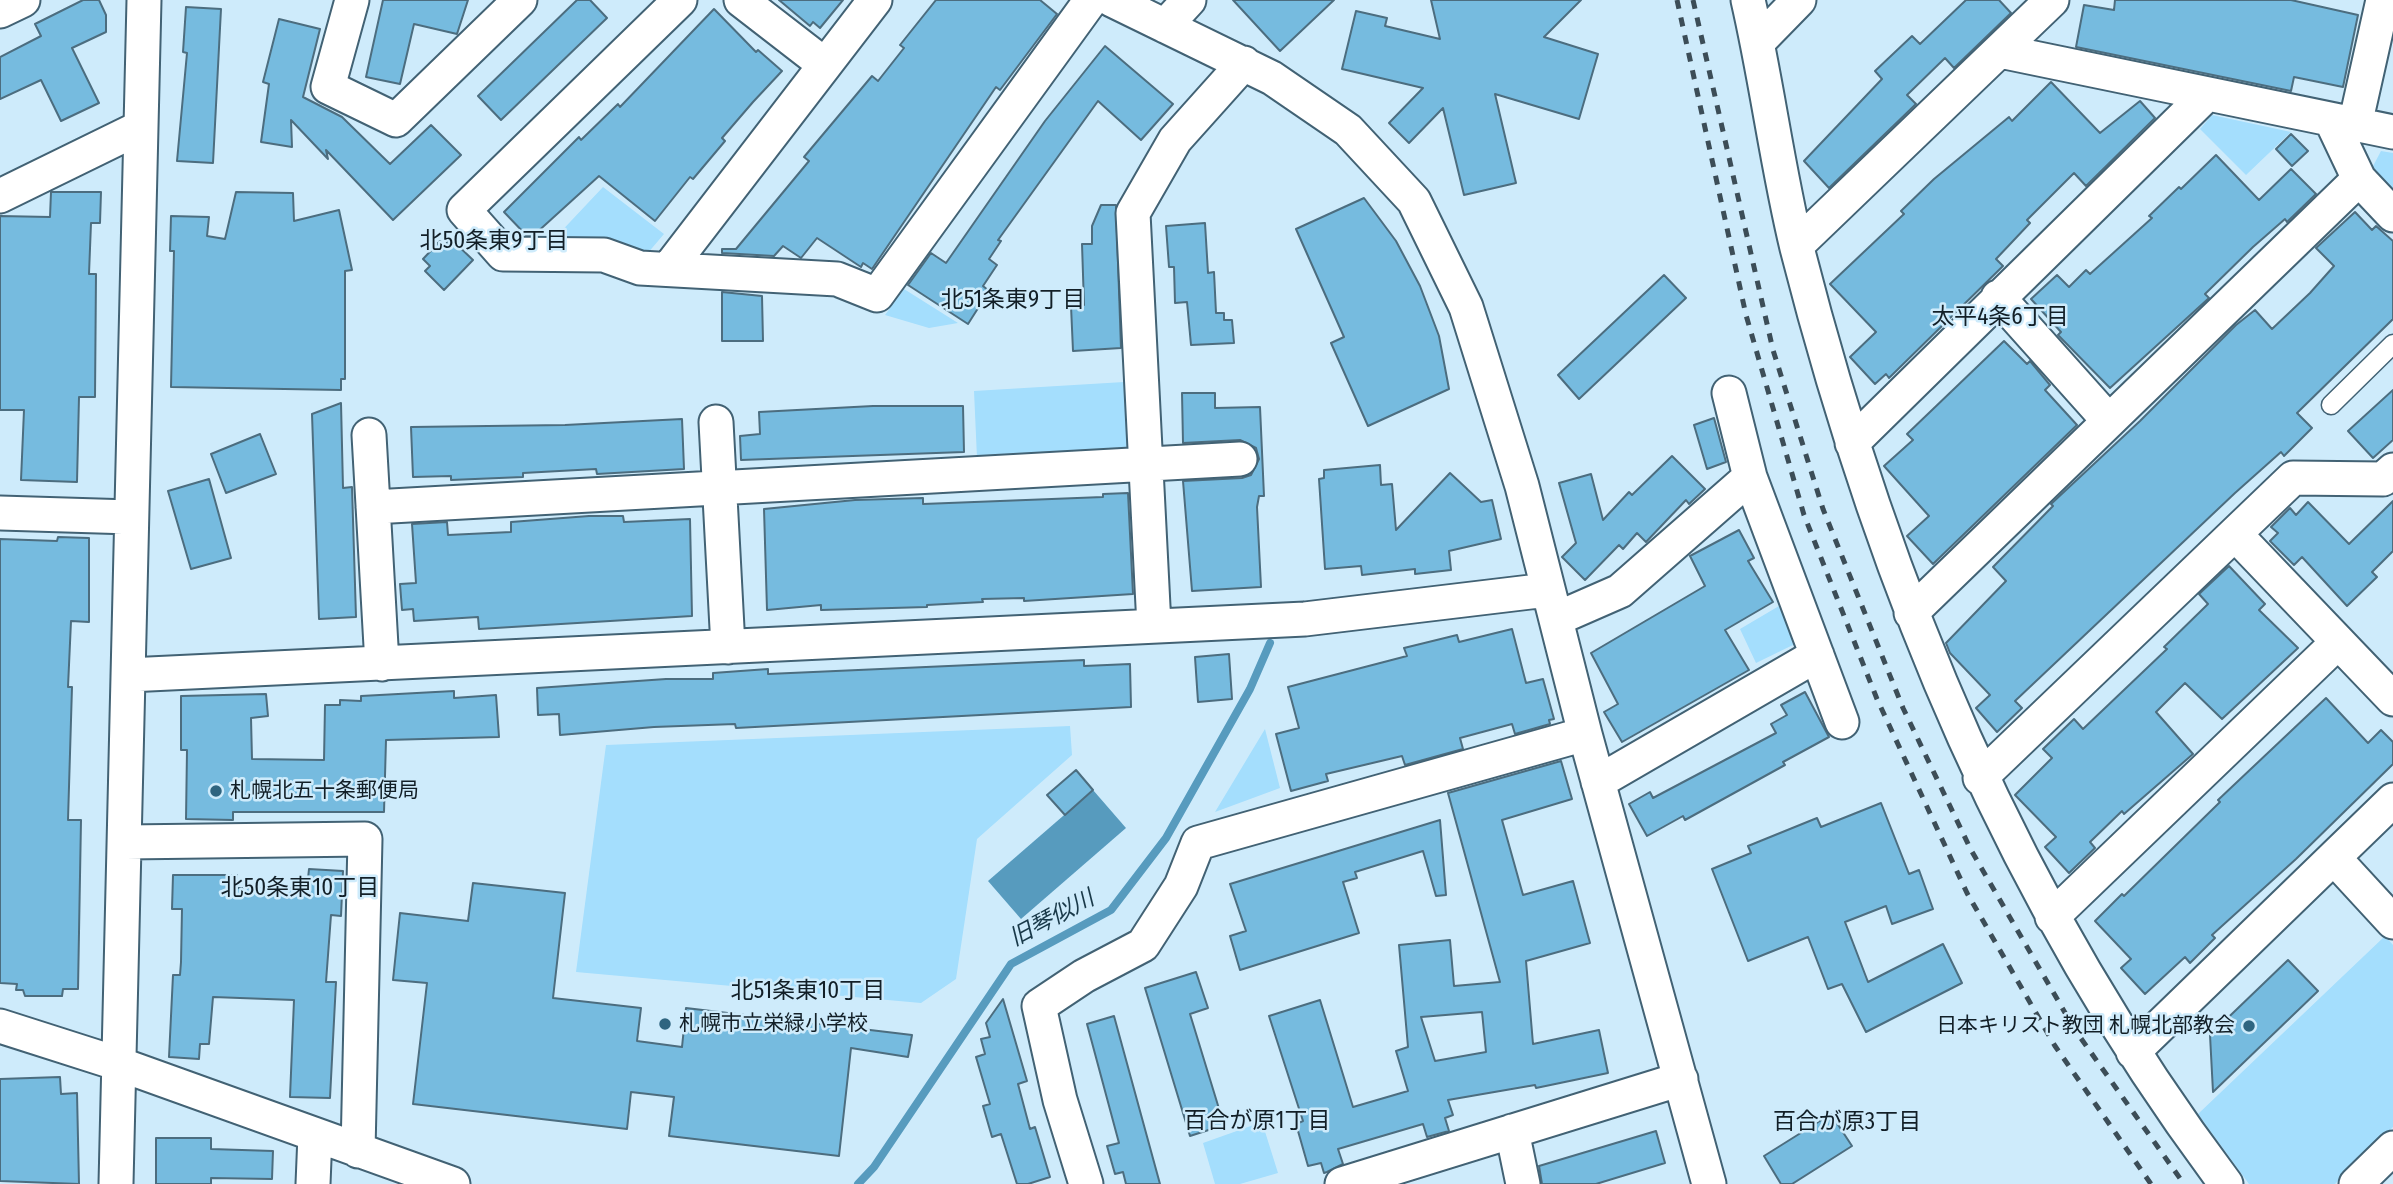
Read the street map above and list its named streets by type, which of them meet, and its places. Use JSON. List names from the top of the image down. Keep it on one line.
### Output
{"districts":["北50条東9丁目","北51条東9丁目","太平4条6丁目","北50条東10丁目","北51条東10丁目","百合が原1丁目","百合が原3丁目"],"water":["旧琴似川"],"places":["札幌北五十条郵便局","札幌市立栄緑小学校","日本キリスト教団 札幌北部教会"]}
